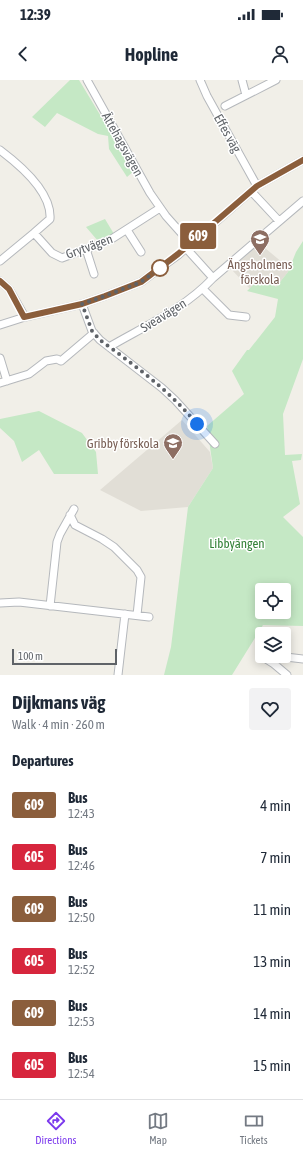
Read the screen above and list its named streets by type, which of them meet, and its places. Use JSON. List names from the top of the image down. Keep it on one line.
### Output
{"streets":{"street":["Effes väg","Ättehagsvägen","Grytvägen","Sveavägen"]},"parks":["Libbyängen"],"places":{"school or university":["Ängsholmens förskola","Gribby förskola"]},"lines":["bus line 609"],"scale_bar":"100 m","page":{"status":"12:39","header":"Hopline","on_map":"609","scale":"100 m","heading":[["Dijkmans väg","Walk · 4 min · 260 m"],"Departures"],"list":[{"mark":"609","name":"Bus","note":"12:43","value":"4 min"},{"mark":"605","name":"Bus","note":"12:46","value":"7 min"},{"mark":"609","name":"Bus","note":"12:50","value":"11 min"},{"mark":"605","name":"Bus","note":"12:52","value":"13 min"},{"mark":"609","name":"Bus","note":"12:53","value":"14 min"},{"mark":"605","name":"Bus","note":"12:54","value":"15 min"}],"tabs":["Directions","Map","Tickets"]}}
